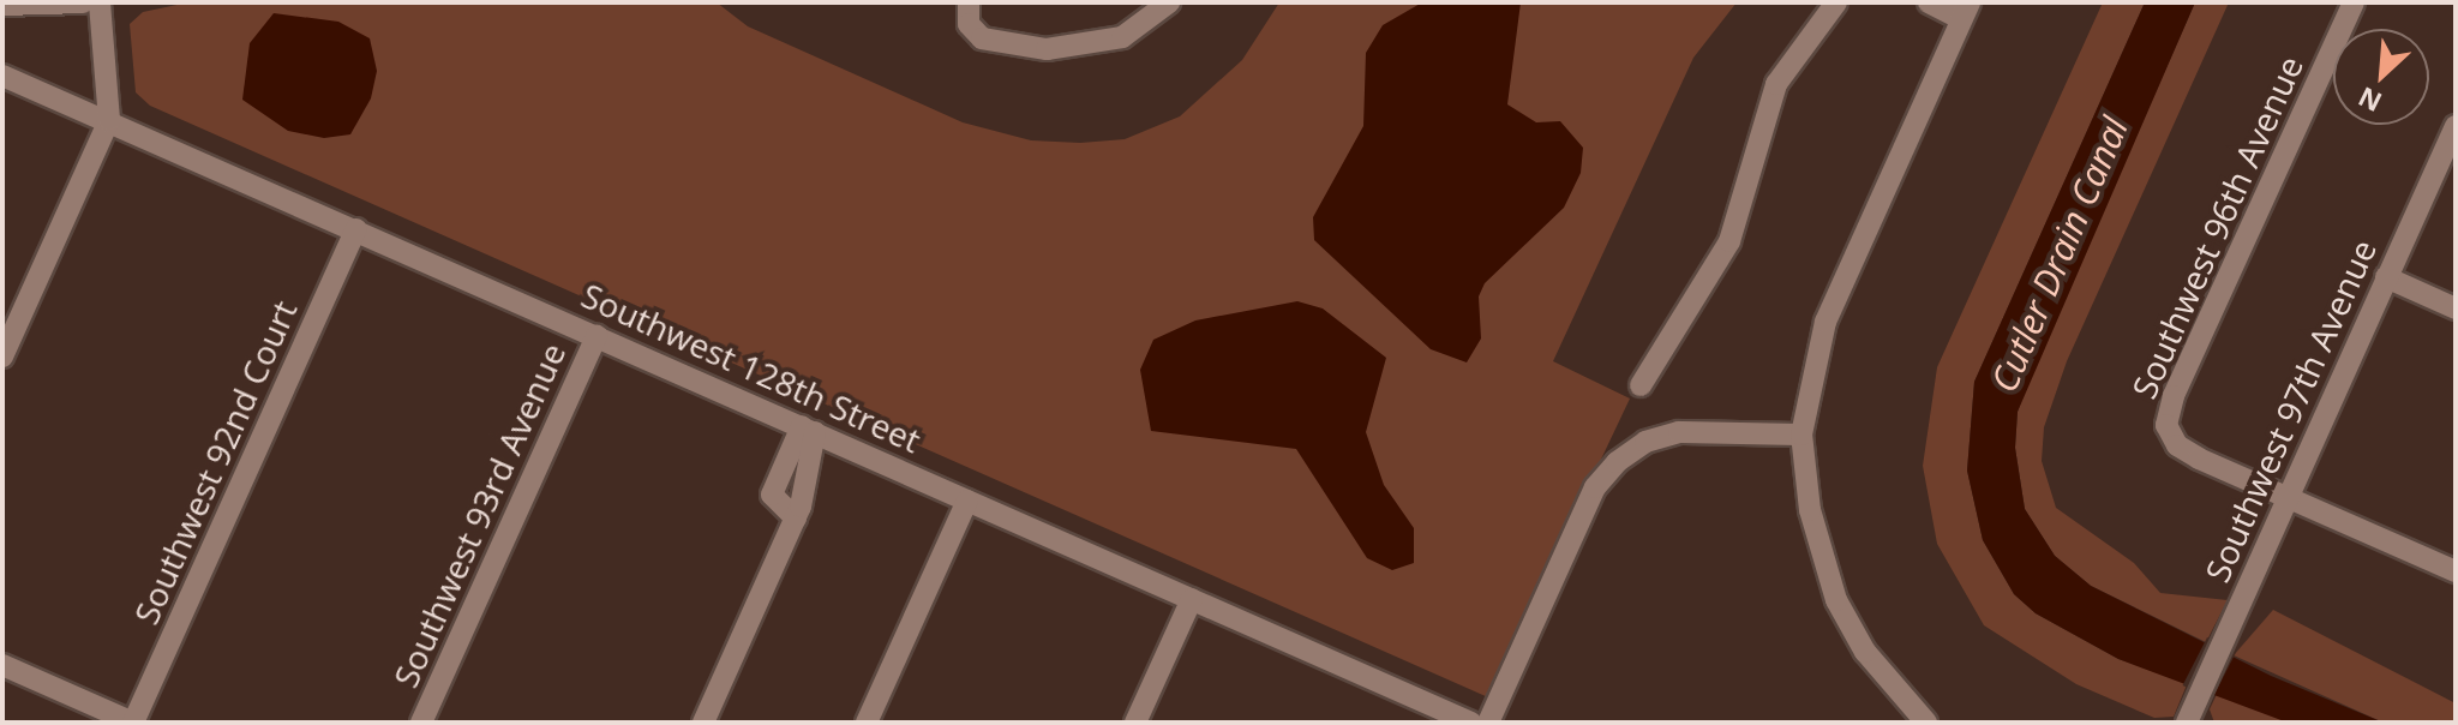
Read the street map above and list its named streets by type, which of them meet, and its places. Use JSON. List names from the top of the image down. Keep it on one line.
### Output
{"streets":{"street":["Southwest 96th Avenue","Southwest 128th Street","Southwest 97th Avenue","Southwest 92nd Court","Southwest 93rd Avenue"]},"crossings":[["Southwest 96th Avenue","Southwest 97th Avenue"],["Southwest 128th Street","Southwest 92nd Court"],["Southwest 128th Street","Southwest 93rd Avenue"]],"water":["Cutler Drain Canal"],"north":"bottom left"}
